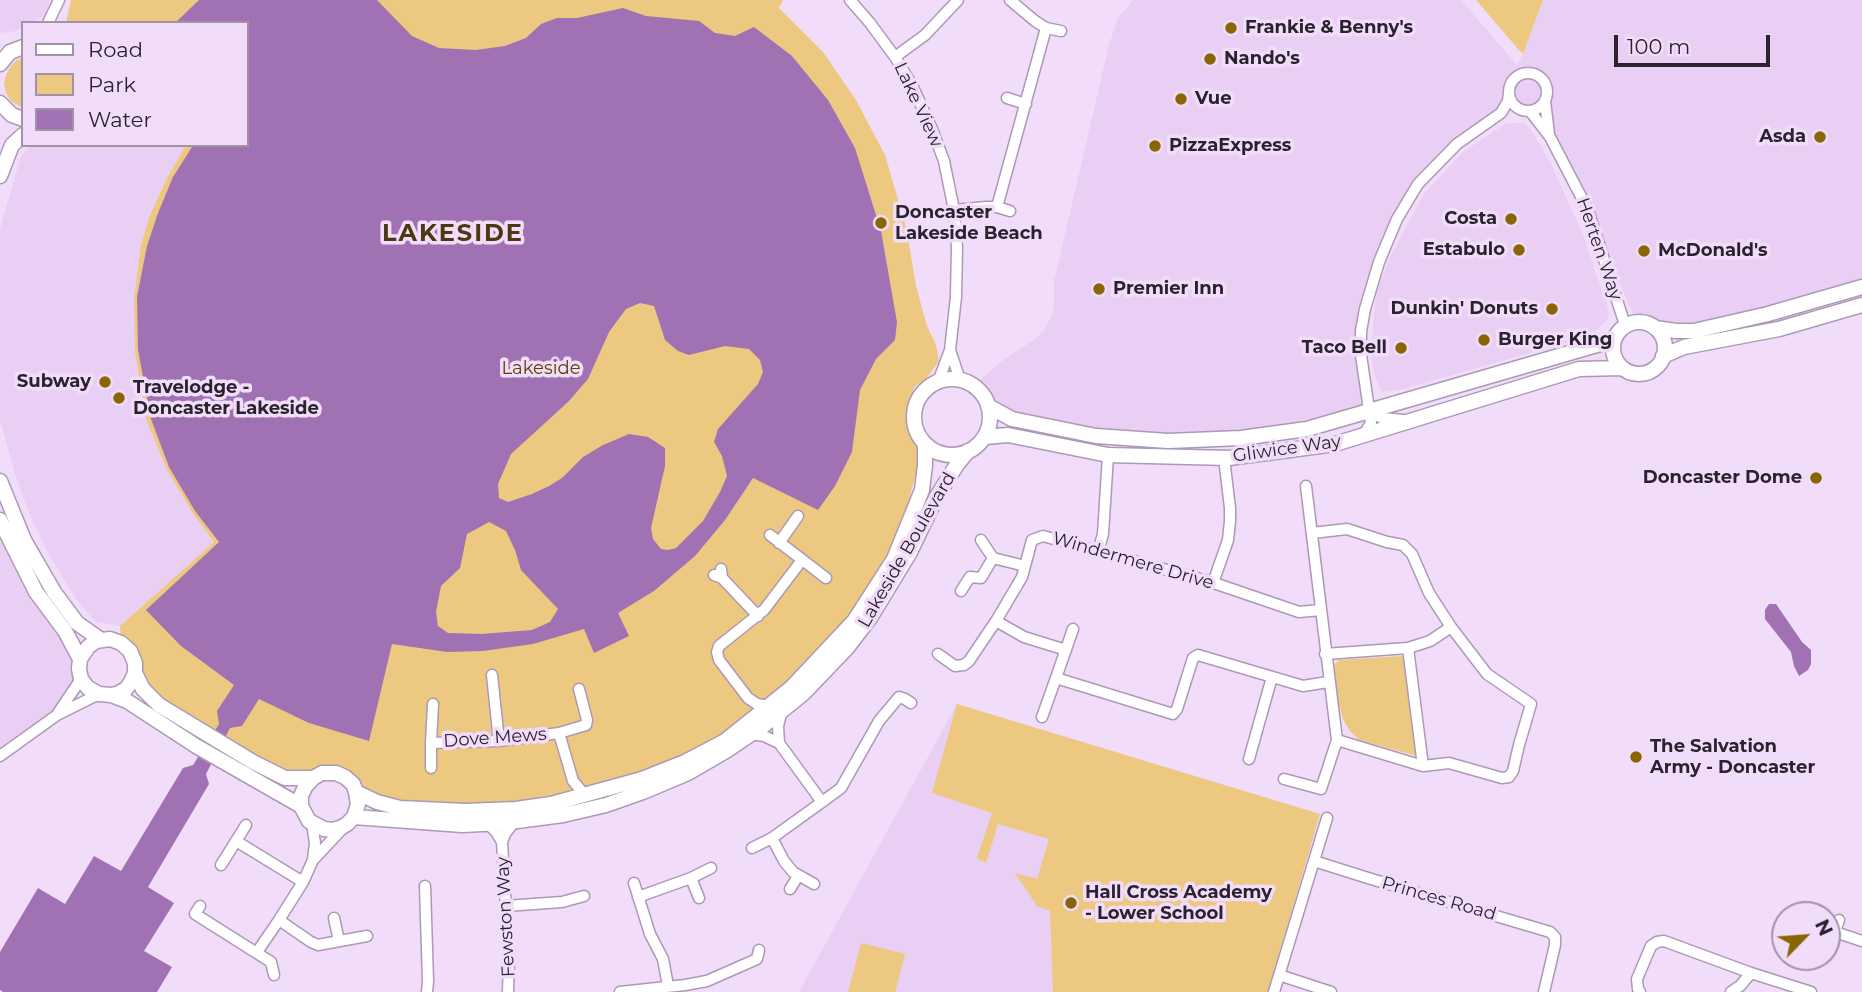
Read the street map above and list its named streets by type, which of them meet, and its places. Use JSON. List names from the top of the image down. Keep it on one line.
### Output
{"streets":{"street":["Lake View","Herten Way","Gliwice Way","Lakeside Boulevard","Windermere Drive","Dove Mews","Princes Road","Fewston Way"]},"crossings":[["Lake View","Gliwice Way"],["Lake View","Lakeside Boulevard"],["Herten Way","Gliwice Way"],["Gliwice Way","Lakeside Boulevard"],["Lakeside Boulevard","Dove Mews"],["Lakeside Boulevard","Fewston Way"]],"districts":["LAKESIDE"],"parks":["Lakeside"],"places":["Frankie & Benny's","Nando's","Vue","Asda","PizzaExpress","Costa","Doncaster Lakeside Beach","Estabulo","McDonald's","Premier Inn","Dunkin' Donuts","Burger King","Taco Bell","Subway","Travelodge - Doncaster Lakeside","Doncaster Dome","The Salvation Army - Doncaster","Hall Cross Academy - Lower School"],"legend":["Road","Park","Water"],"scale_bar":"100 m","north":"top right"}
